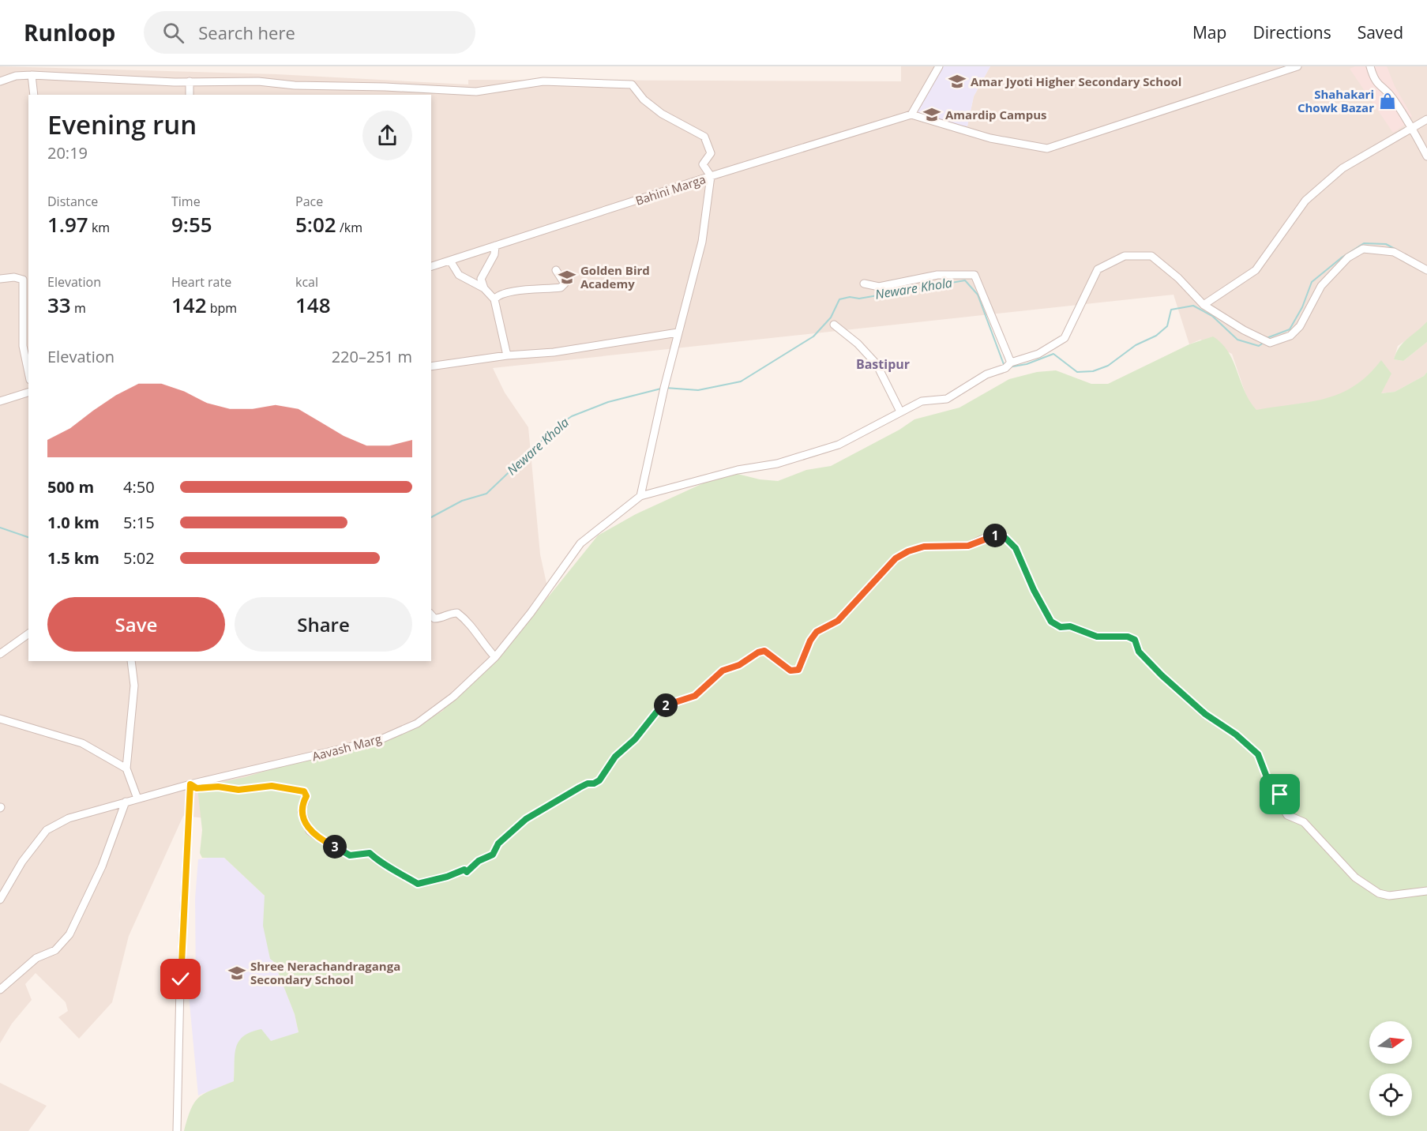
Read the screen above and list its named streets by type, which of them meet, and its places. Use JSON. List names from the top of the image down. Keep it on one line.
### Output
{"streets":{"street":["Bahini Marga","Aavash Marg"]},"districts":["Bastipur"],"water":["Neware Khola"],"places":{"school or university":["Amar Jyoti Higher Secondary School","Amardip Campus","Golden Bird Academy","Shree Nerachandraganga Secondary School"],"shop":["Shahakari Chowk Bazar"]},"north":"right","page":{"header":"Runloop","search":"Search here","nav":["Map","Directions","Saved"],"heading":["Evening run","20:19"],"stats":[["Distance","1.97 km"],["Time","9:55"],["Pace","5:02 /km"],["Elevation","33 m"],["Heart rate","142 bpm"],["kcal","148"]],"chart":["Elevation","220–251 m"],"list":[{"name":"500 m","note":"4:50"},{"name":"1.0 km","note":"5:15"},{"name":"1.5 km","note":"5:02"}],"pins":["1","2","3"],"buttons":["Save","Share"]}}
